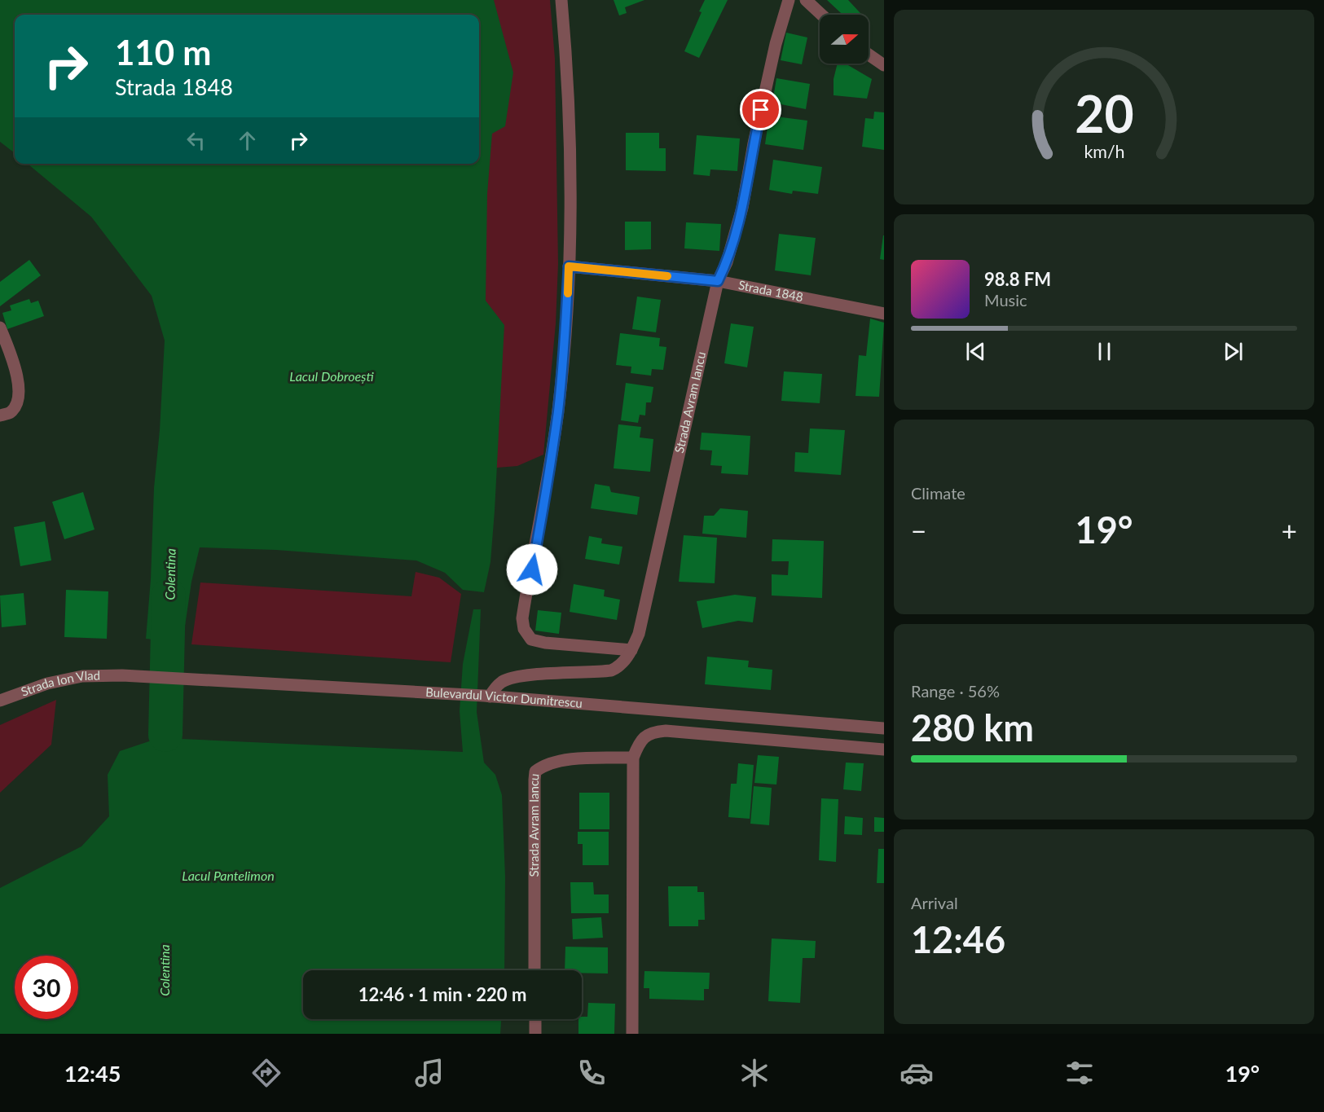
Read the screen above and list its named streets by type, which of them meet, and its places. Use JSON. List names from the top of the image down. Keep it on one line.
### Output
{"streets":{"street":["Strada 1848","Strada Avram Iancu","Strada Ion Vlad","Bulevardul Victor Dumitrescu"]},"crossings":[["Strada 1848","Strada Avram Iancu"],["Strada Avram Iancu","Bulevardul Victor Dumitrescu"],["Strada Ion Vlad","Bulevardul Victor Dumitrescu"]],"water":["Lacul Dobroești","Colentina","Lacul Pantelimon"],"north":"right","page":{"turn":["110 m","Strada 1848"],"song":["98.8 FM","Music"],"tile":["Climate",["Range · 56%","280 km"],["Arrival","12:46"]],"heat":["−","19°","+"],"limit":"30","trip":"12:46 · 1 min · 220 m","tabs":["12:45","19°"],"gauge":["20","km/h"]}}
